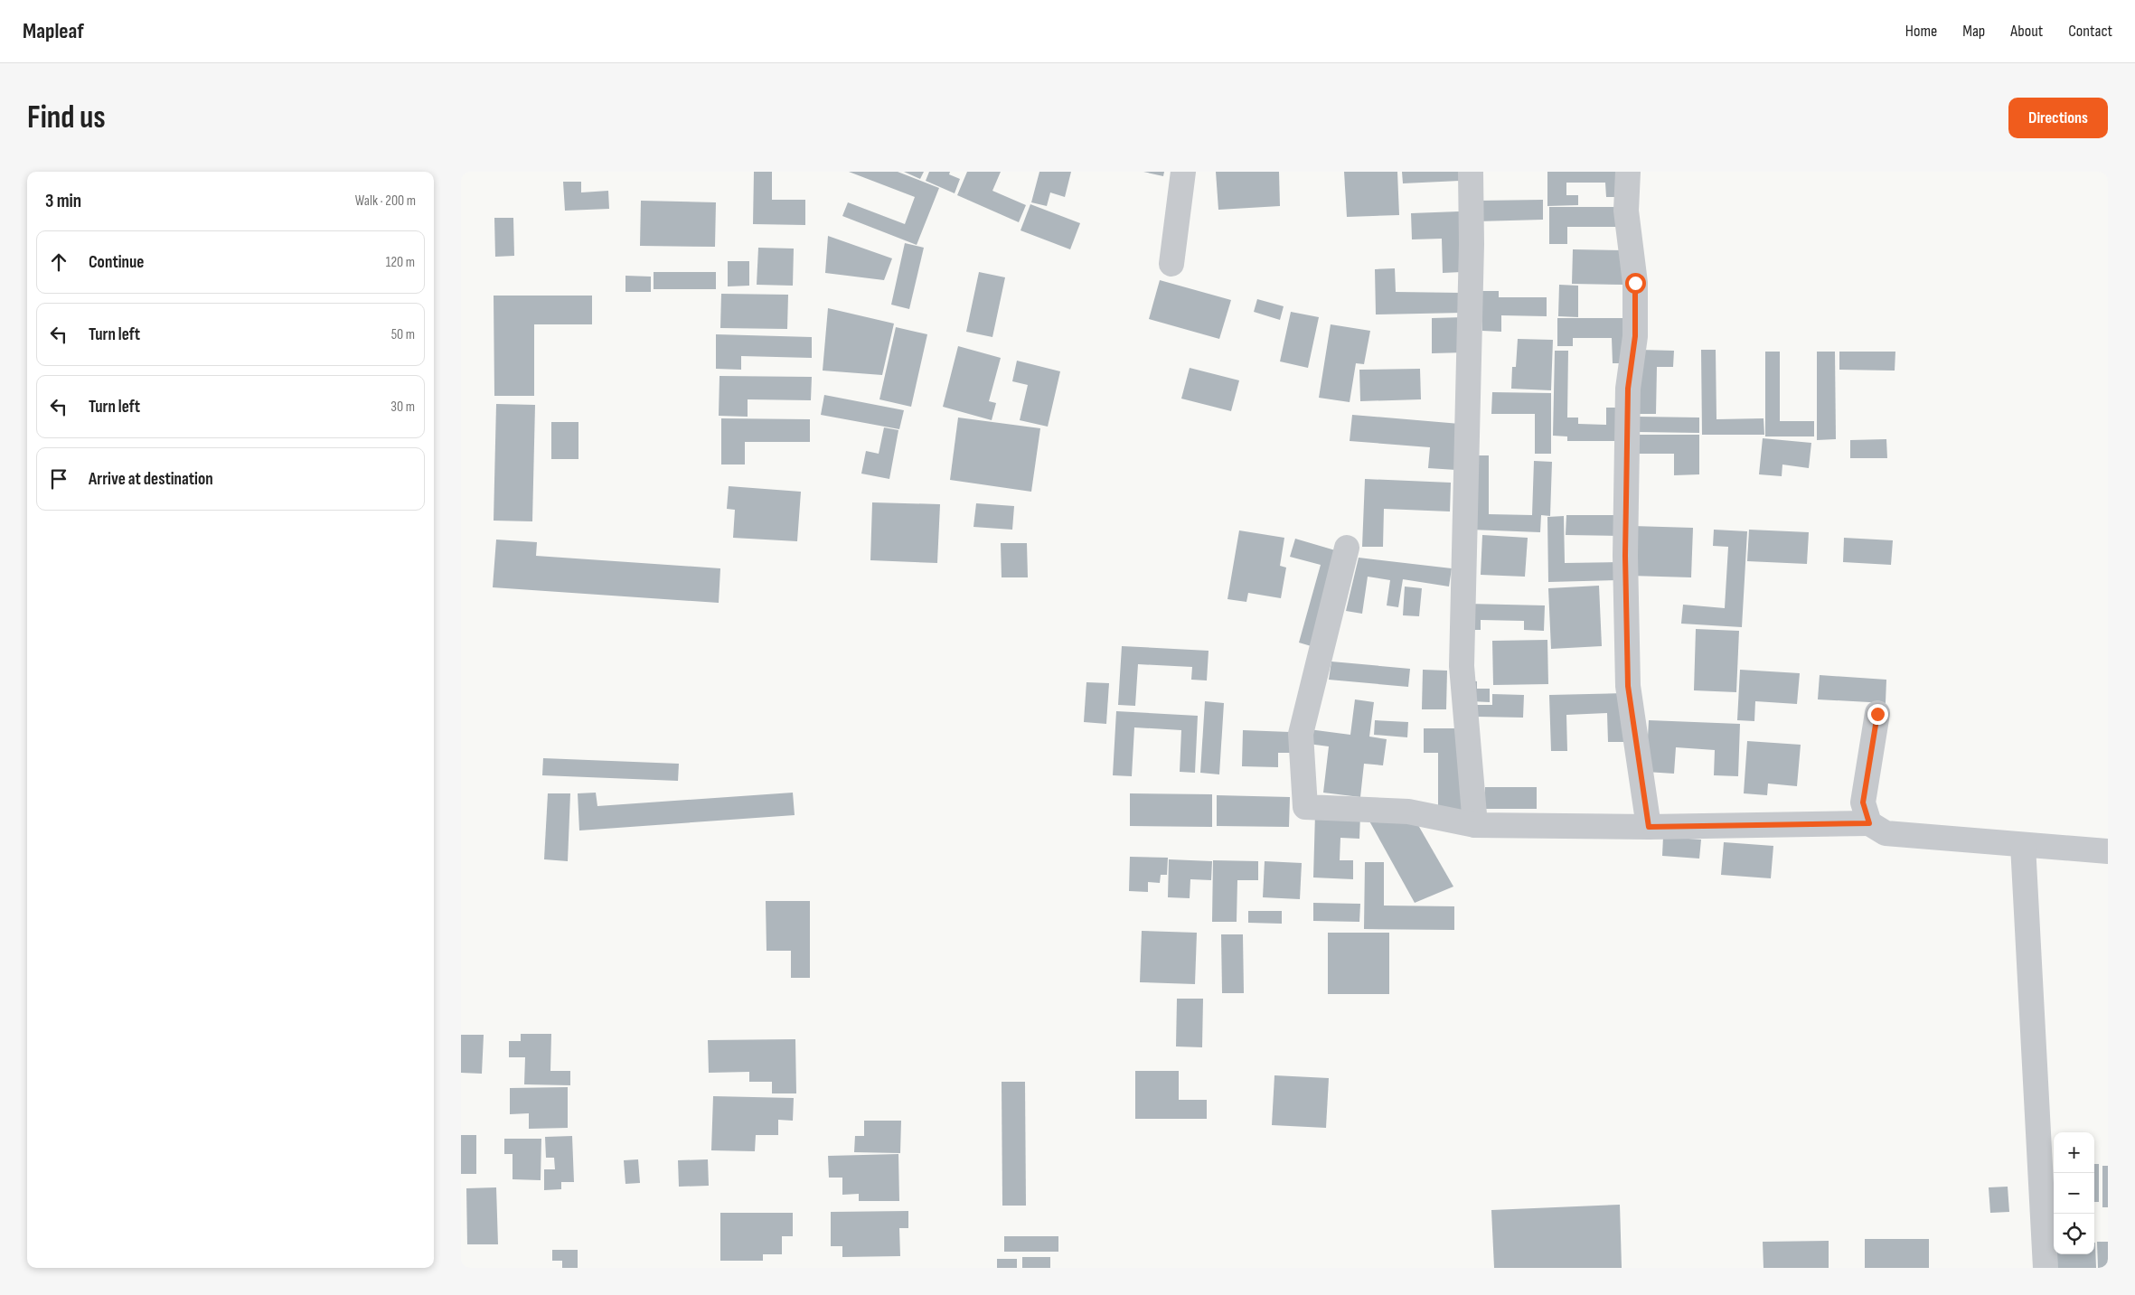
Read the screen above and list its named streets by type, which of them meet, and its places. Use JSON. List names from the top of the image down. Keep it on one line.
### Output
{"page":{"header":"Mapleaf","nav":["Home","Map","About","Contact"],"buttons":"Directions","title":"Find us","heading":["3 min","Walk · 200 m"],"list":[["Continue","120 m"],["Turn left","50 m"],["Turn left","30 m"],"Arrive at destination"],"map_buttons":["+","−"]}}
